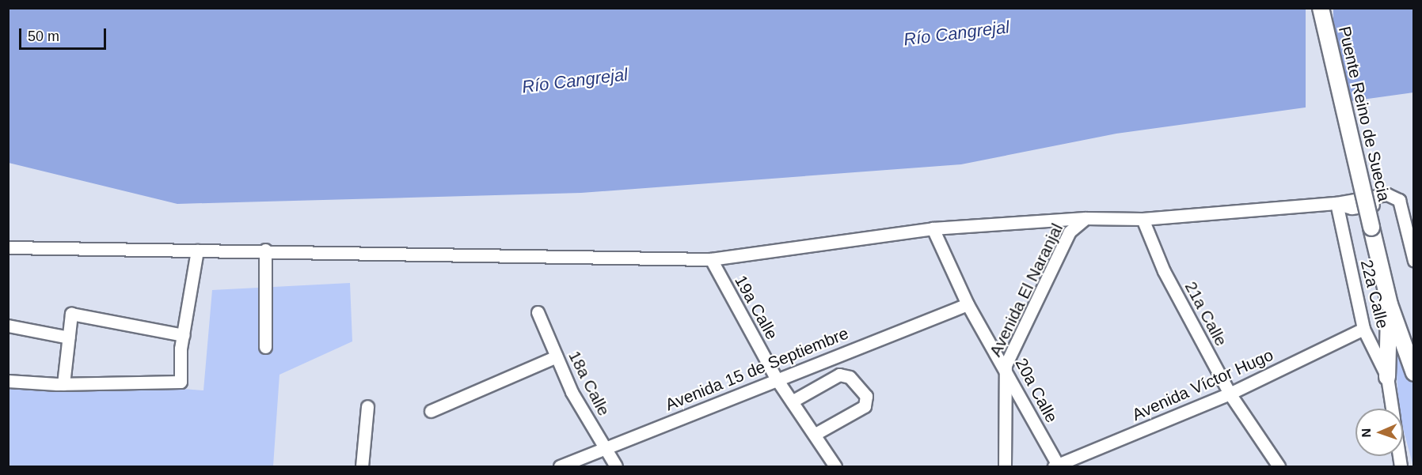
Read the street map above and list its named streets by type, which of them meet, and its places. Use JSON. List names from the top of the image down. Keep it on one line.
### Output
{"streets":{"main road":["Puente Reino de Suecia"],"street":["Avenida El Naranjal","22a Calle","19a Calle","21a Calle","Avenida 15 de Septiembre","18a Calle","Avenida Víctor Hugo","20a Calle"]},"crossings":[["Avenida El Naranjal","20a Calle"],["22a Calle","Avenida Víctor Hugo"],["19a Calle","Avenida 15 de Septiembre"],["21a Calle","Avenida Víctor Hugo"],["Avenida 15 de Septiembre","18a Calle"],["Avenida 15 de Septiembre","20a Calle"],["Avenida Víctor Hugo","20a Calle"]],"water":["Río Cangrejal"],"scale_bar":"50 m","north":"left"}
